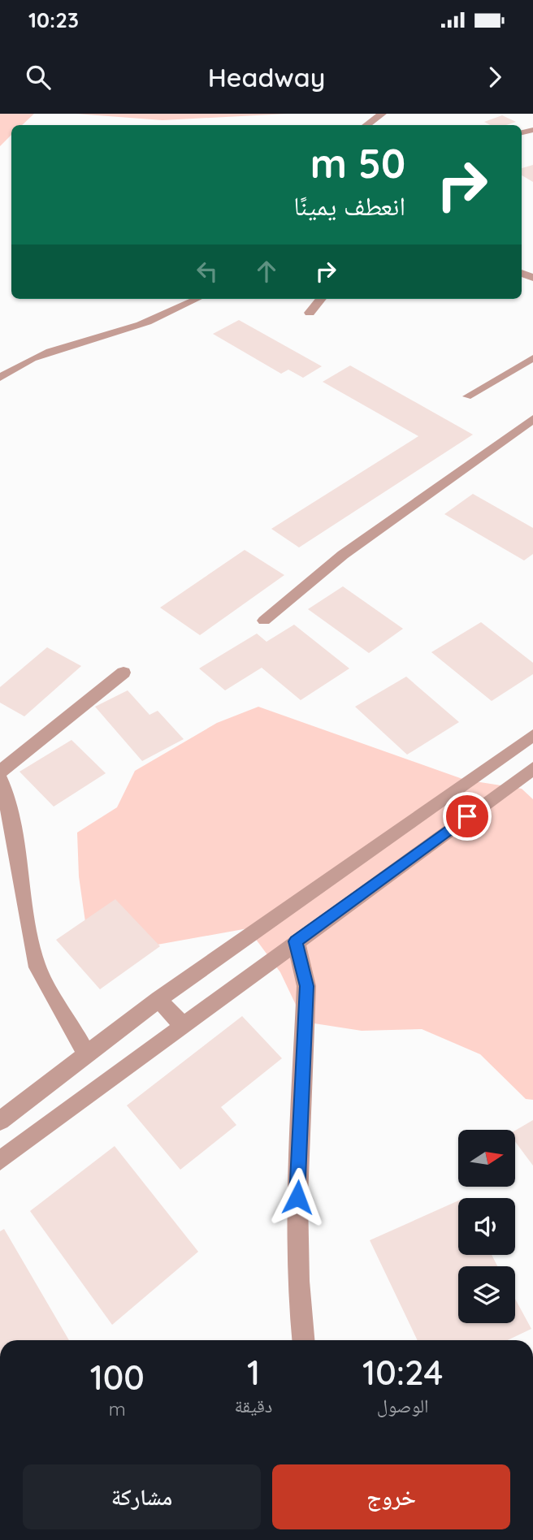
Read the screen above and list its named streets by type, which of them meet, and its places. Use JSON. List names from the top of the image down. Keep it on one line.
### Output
{"north":"right","page":{"status":"10:23","header":"Headway","turn":["50 m","انعطف يمينًا"],"eta":["10:24","الوصول","1","دقيقة","100","m"],"buttons":["خروج","مشاركة"]}}
